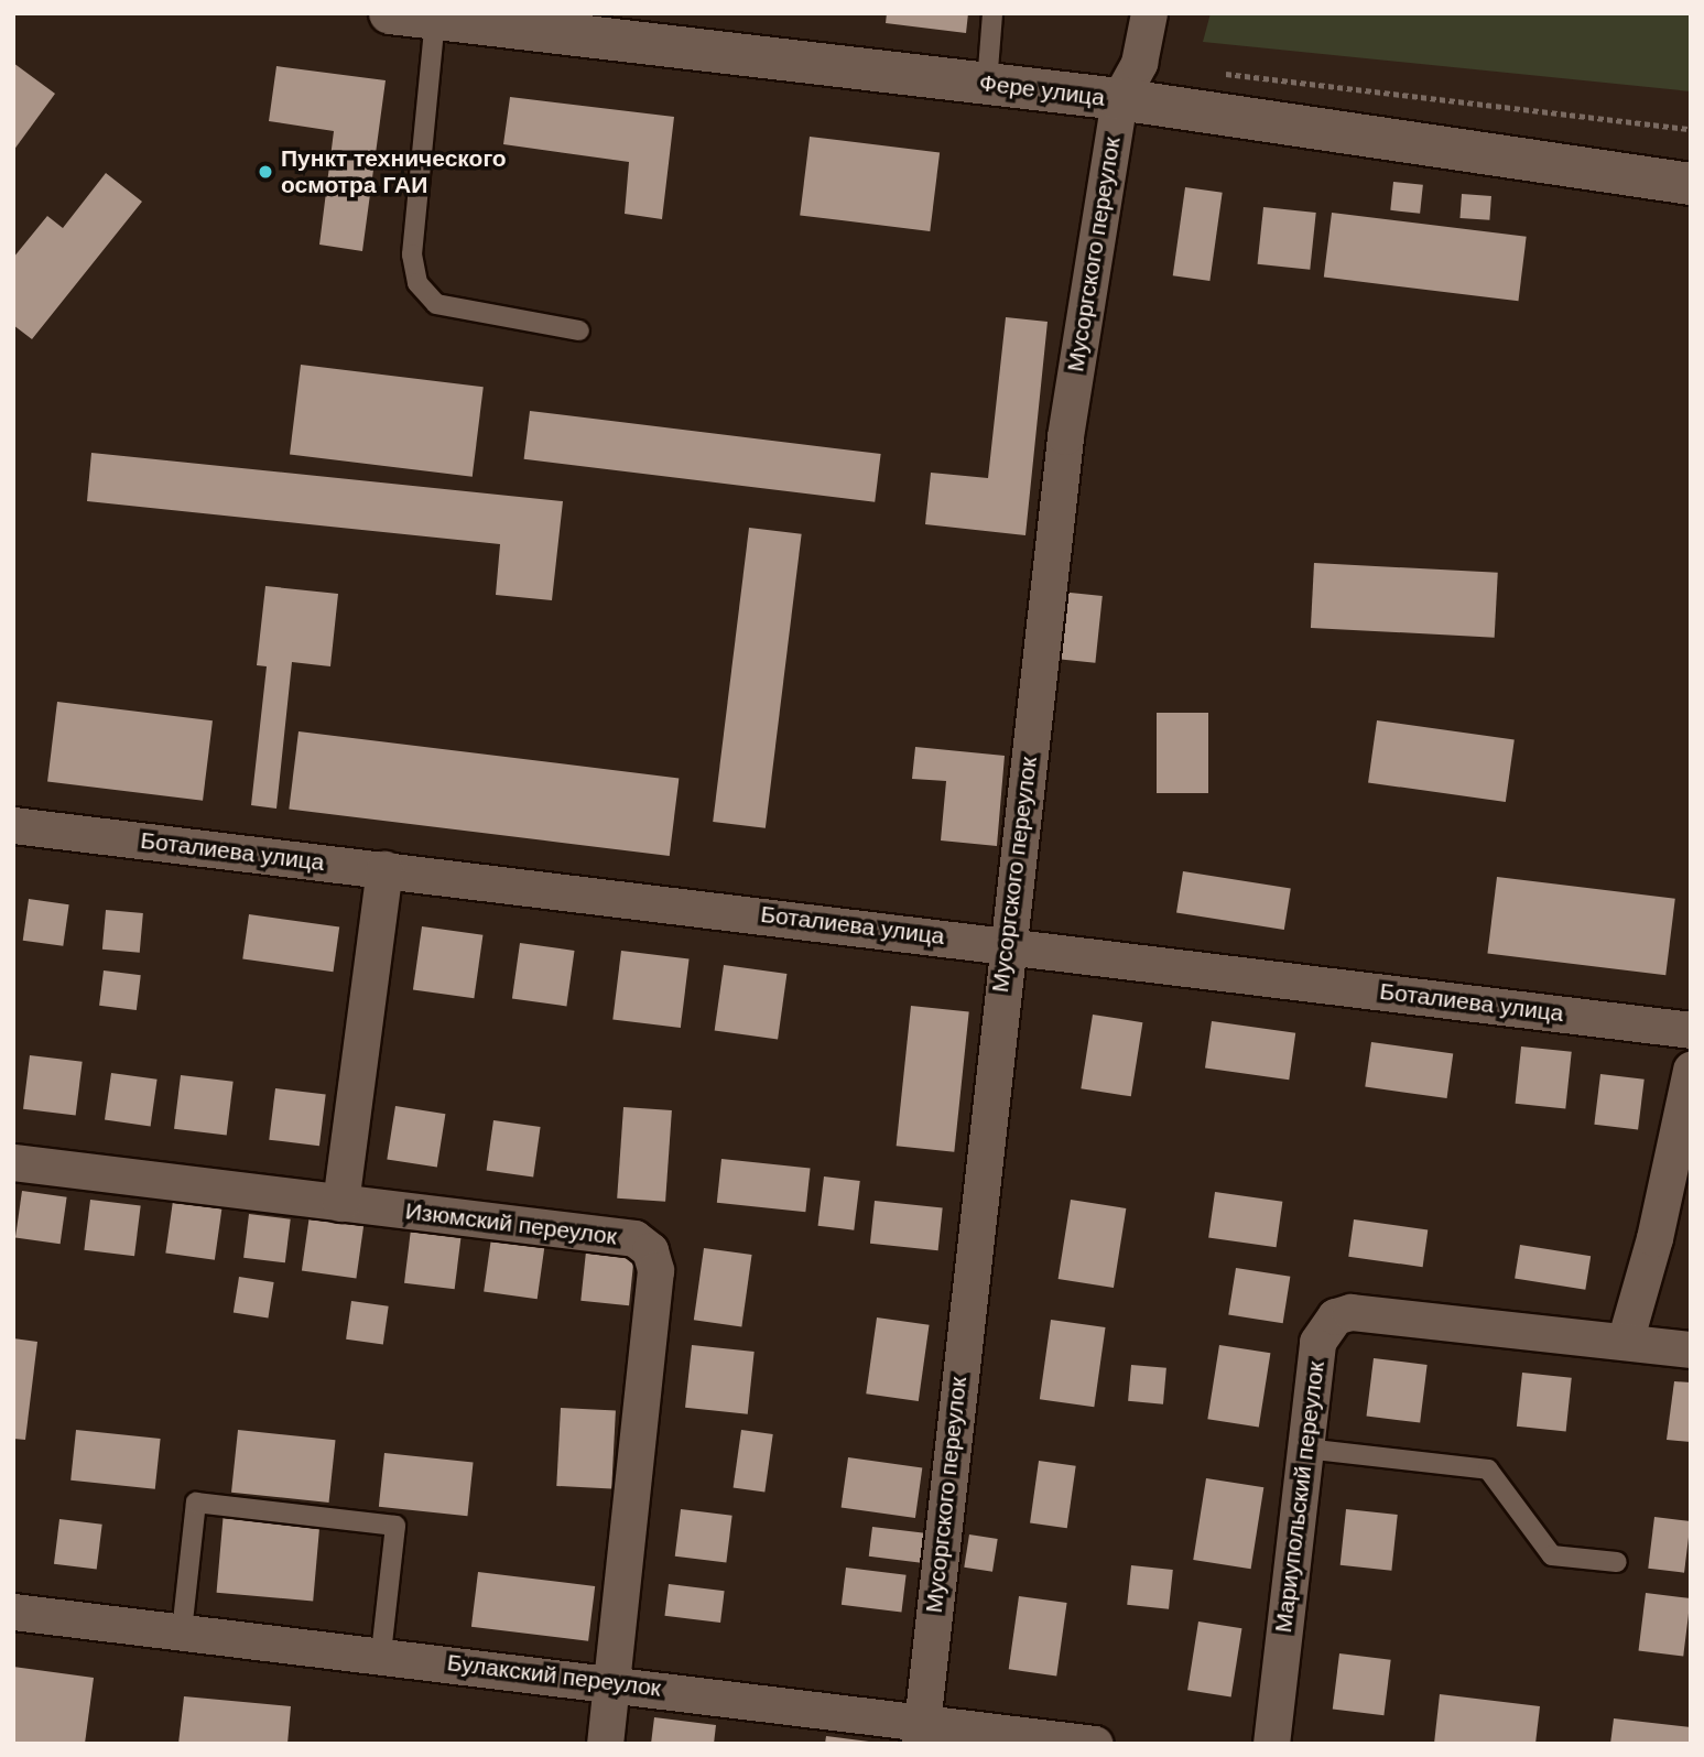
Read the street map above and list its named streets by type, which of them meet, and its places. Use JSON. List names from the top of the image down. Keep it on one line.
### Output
{"streets":{"street":["Фере улица","Мусоргского переулок","Боталиева улица","Изюмский переулок","Мариупольский переулок","Булакский переулок"]},"crossings":[["Фере улица","Мусоргского переулок"],["Мусоргского переулок","Боталиева улица"],["Мусоргского переулок","Булакский переулок"],["Изюмский переулок","Булакский переулок"]],"places":["Пункт технического осмотра ГАИ"]}
